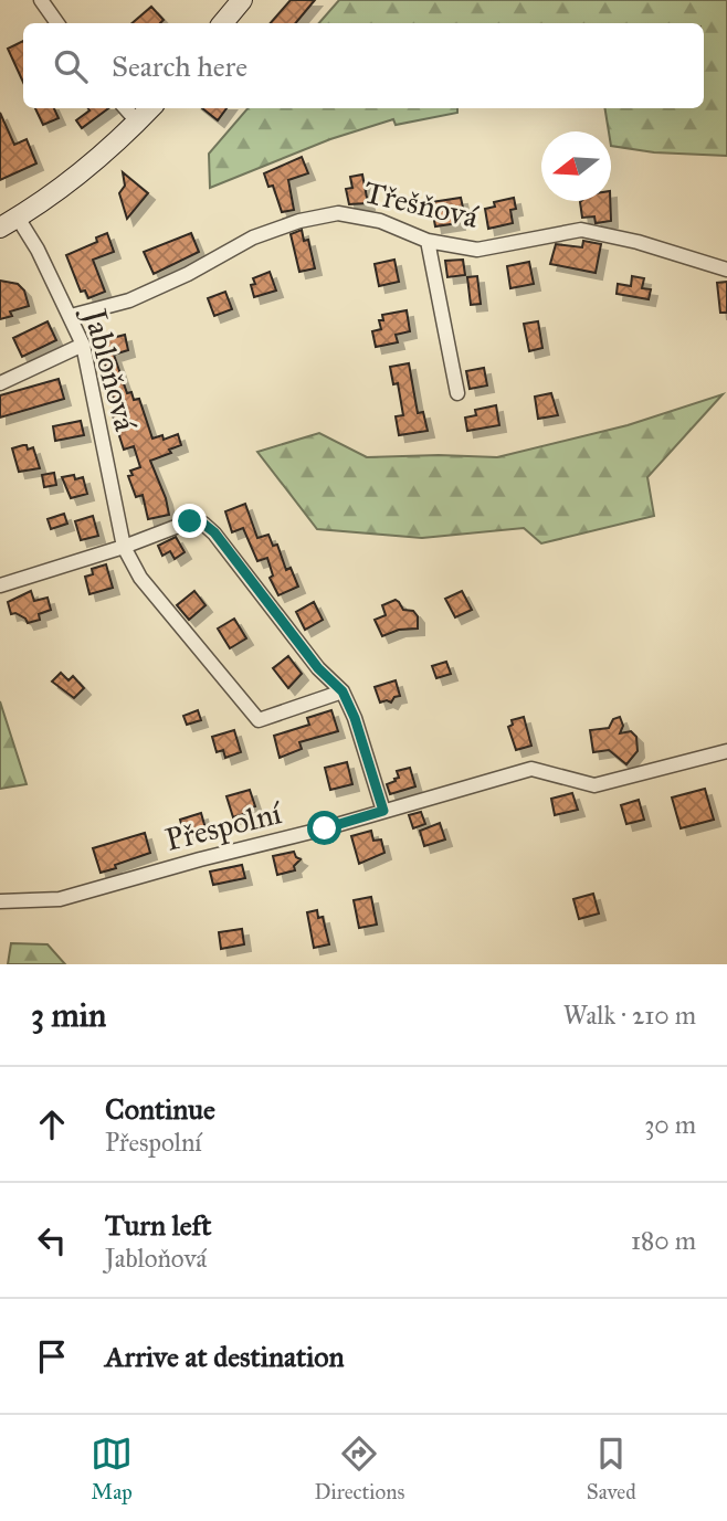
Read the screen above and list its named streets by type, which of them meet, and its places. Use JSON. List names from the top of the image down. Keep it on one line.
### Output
{"streets":{"street":["Třešňová","Jabloňová","Přespolní"]},"crossings":[["Třešňová","Jabloňová"]],"north":"left","page":{"search":"Search here","heading":["3 min","Walk · 210 m"],"list":[["Continue","Přespolní","30 m"],["Turn left","Jabloňová","180 m"],"Arrive at destination"],"nav":["Map","Directions","Saved"]}}
